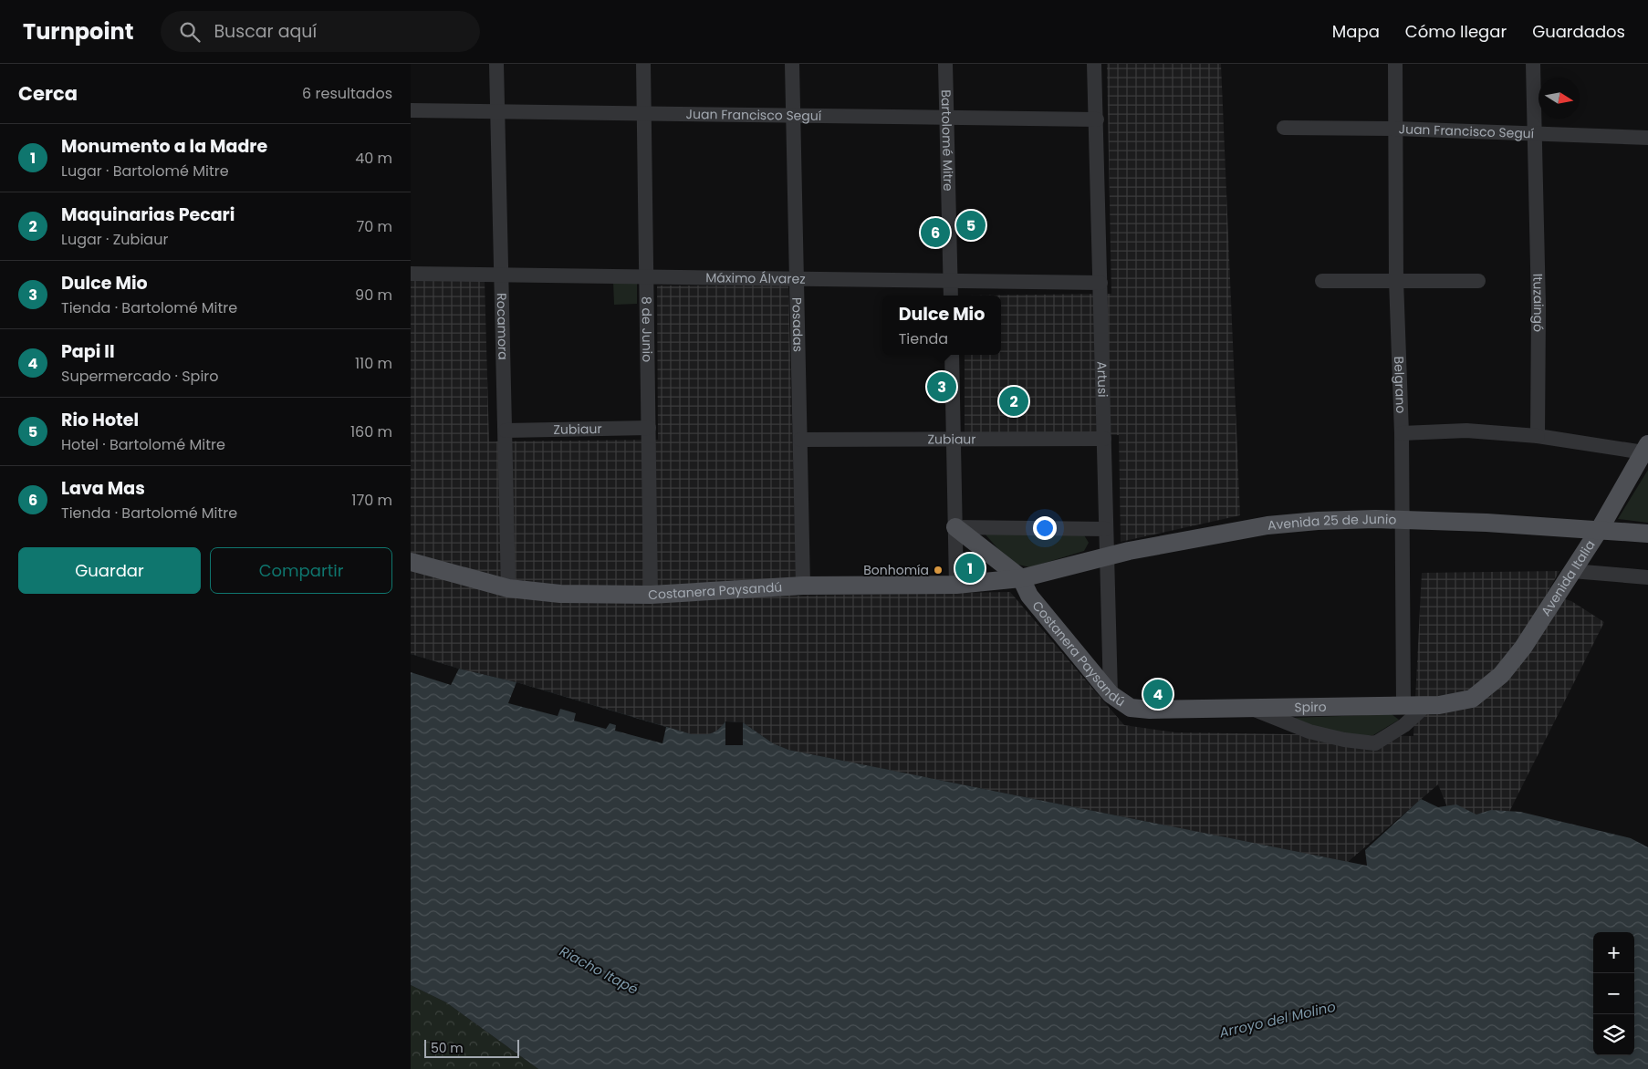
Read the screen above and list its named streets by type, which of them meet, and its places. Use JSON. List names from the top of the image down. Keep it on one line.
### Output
{"streets":{"main road":["Avenida 25 de Junio","Avenida Italia","Costanera Paysandú","Spiro"],"street":["Juan Francisco Seguí","Bartolomé Mitre","Máximo Álvarez","Ituzaingó","Posadas","Rocamora","8 de Junio","Artusi","Belgrano","Zubiaur"]},"crossings":[["Juan Francisco Seguí","Bartolomé Mitre"],["Juan Francisco Seguí","Ituzaingó"],["Juan Francisco Seguí","Posadas"],["Juan Francisco Seguí","Rocamora"],["Juan Francisco Seguí","8 de Junio"],["Juan Francisco Seguí","Artusi"],["Juan Francisco Seguí","Belgrano"],["Bartolomé Mitre","Máximo Álvarez"],["Máximo Álvarez","Posadas"],["Máximo Álvarez","Rocamora"],["Máximo Álvarez","8 de Junio"],["Máximo Álvarez","Artusi"],["Posadas","Zubiaur"],["Posadas","Costanera Paysandú"],["Rocamora","Zubiaur"],["Rocamora","Costanera Paysandú"],["8 de Junio","Zubiaur"],["8 de Junio","Costanera Paysandú"],["Artusi","Zubiaur"],["Artusi","Avenida 25 de Junio"],["Artusi","Costanera Paysandú"],["Belgrano","Avenida 25 de Junio"],["Belgrano","Spiro"],["Avenida 25 de Junio","Avenida Italia"],["Avenida 25 de Junio","Costanera Paysandú"],["Avenida Italia","Spiro"],["Costanera Paysandú","Spiro"]],"water":["Riacho Itapé","Arroyo del Molino"],"places":["Bonhomía"],"scale_bar":"50 m","north":"right","page":{"header":"Turnpoint","search":"Buscar aquí","nav":["Mapa","Cómo llegar","Guardados"],"heading":["Cerca","6 resultados"],"list":[{"mark":"1","name":"Monumento a la Madre","note":"Lugar · Bartolomé Mitre","value":"40 m"},{"mark":"2","name":"Maquinarias Pecari","note":"Lugar · Zubiaur","value":"70 m"},{"mark":"3","name":"Dulce Mio","note":"Tienda · Bartolomé Mitre","value":"90 m"},{"mark":"4","name":"Papi II","note":"Supermercado · Spiro","value":"110 m"},{"mark":"5","name":"Rio Hotel","note":"Hotel · Bartolomé Mitre","value":"160 m"},{"mark":"6","name":"Lava Mas","note":"Tienda · Bartolomé Mitre","value":"170 m"}],"pins":["5","6","3","2","1","4"],"popup":["Dulce Mio","Tienda"],"buttons":["Guardar","Compartir"],"map_buttons":["+","−"],"scale":"50 m"}}
